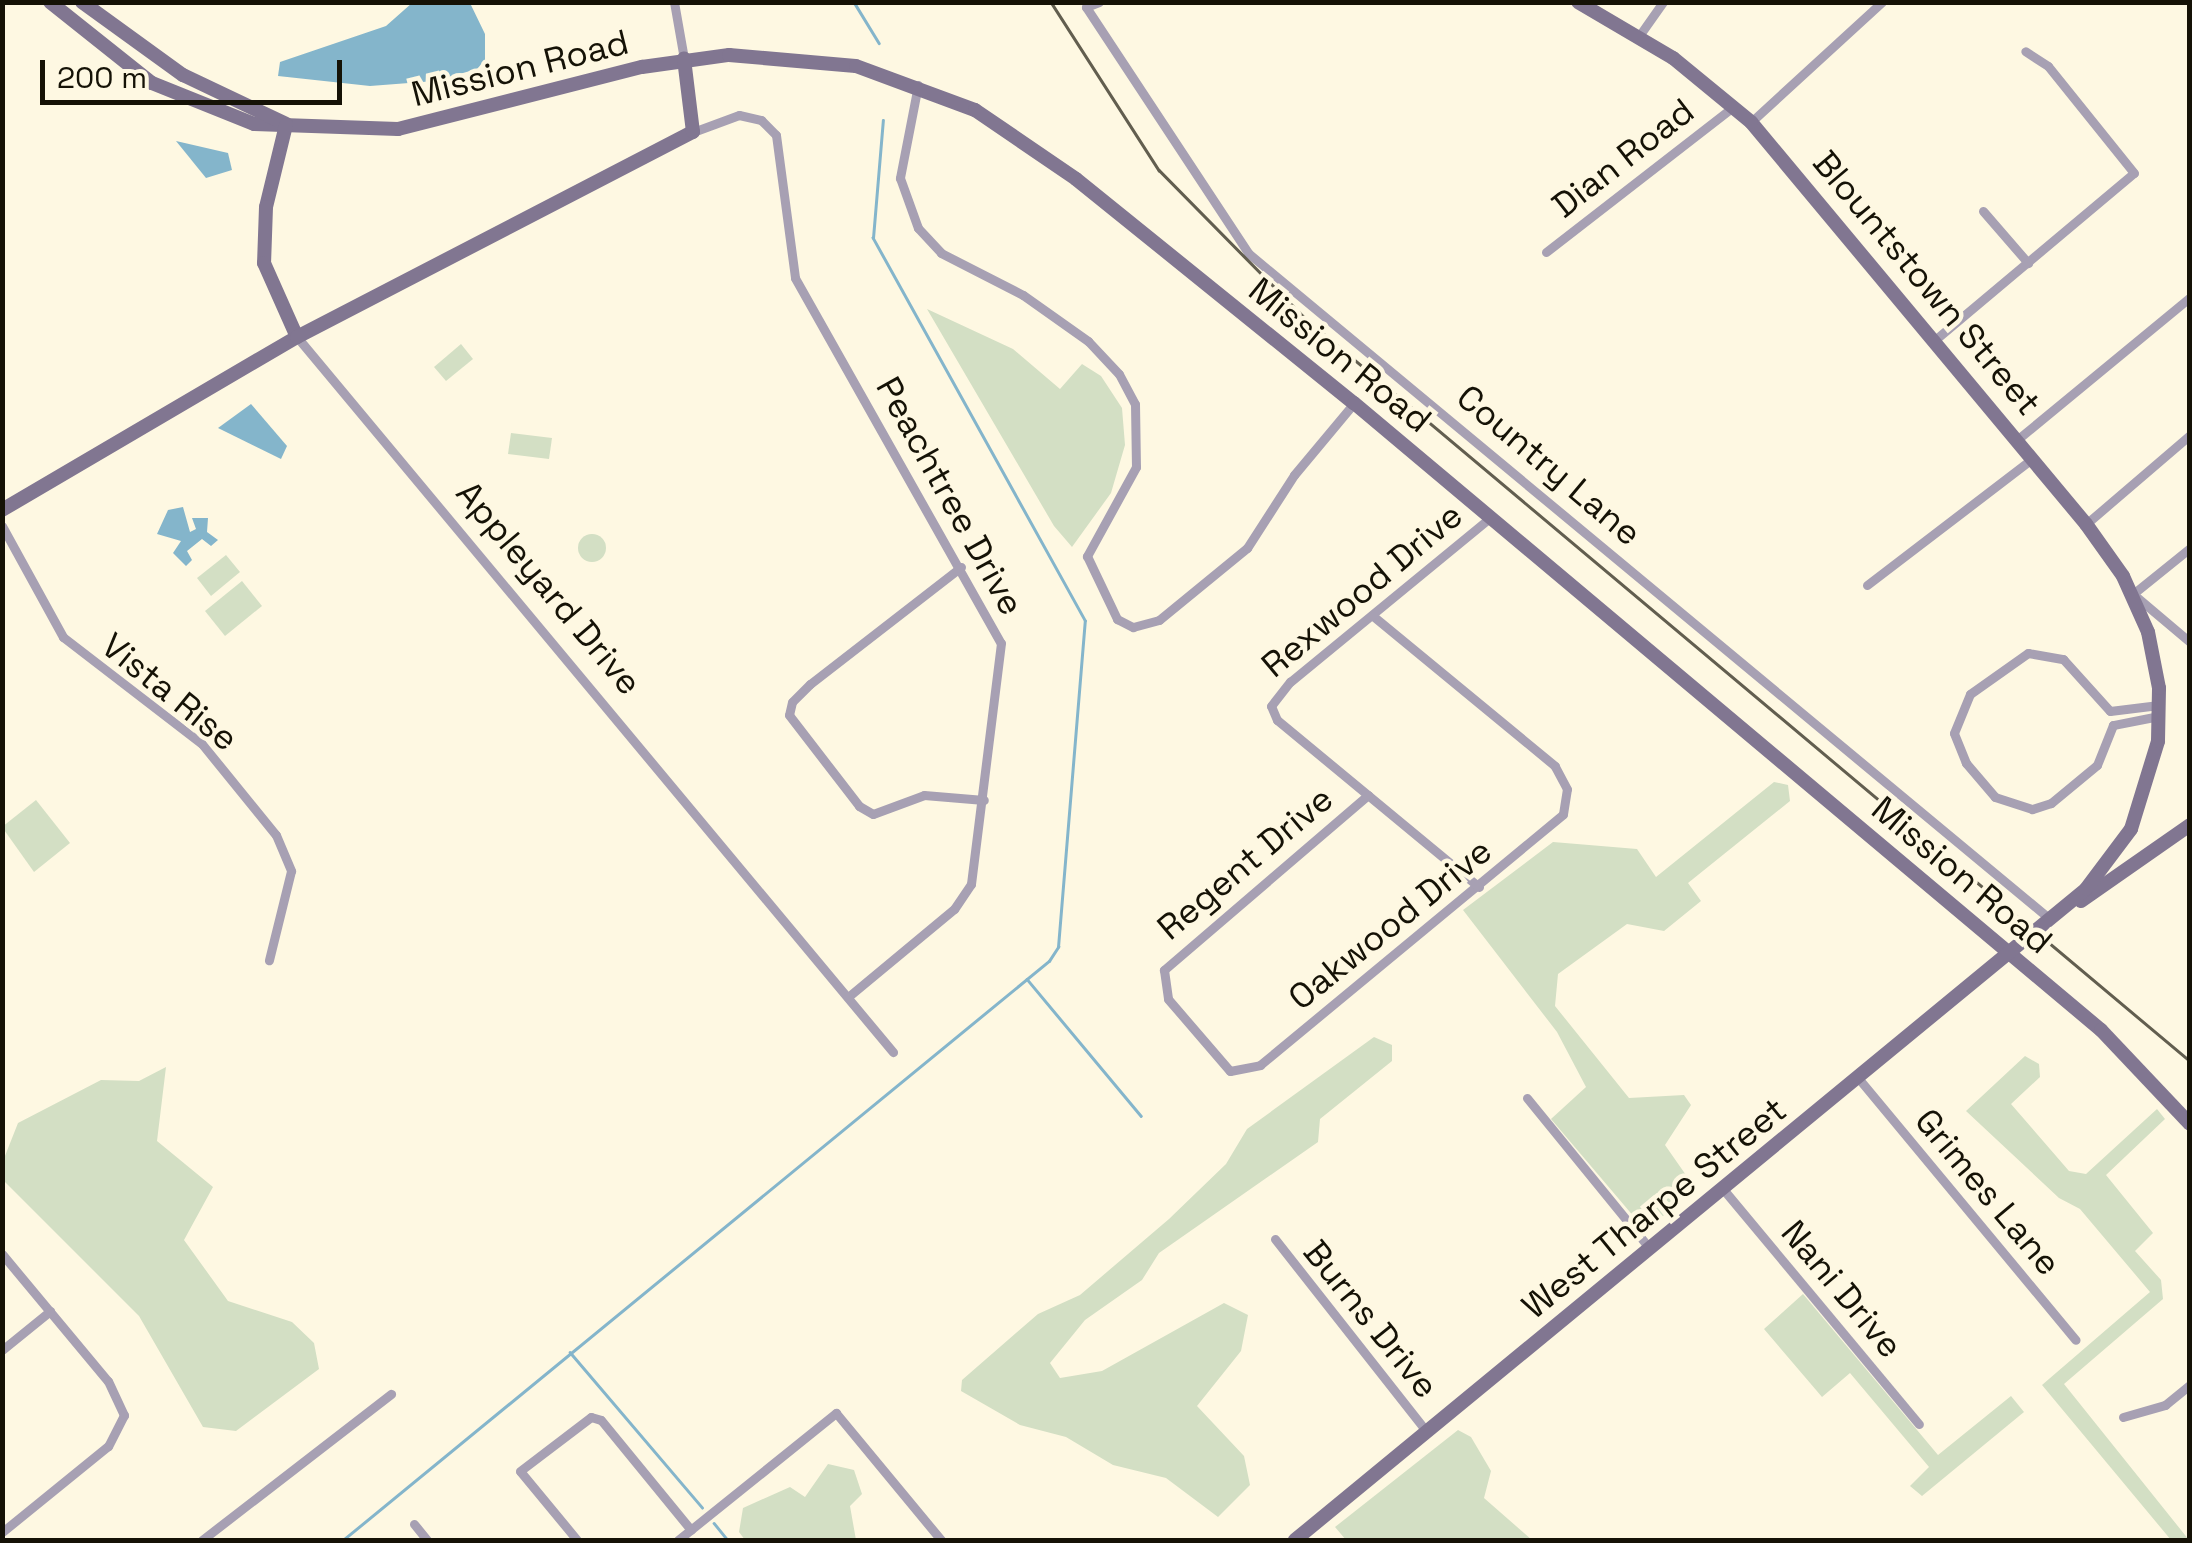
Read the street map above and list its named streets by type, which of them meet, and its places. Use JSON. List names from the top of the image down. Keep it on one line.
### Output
{"streets":{"main road":["Mission Road","Blountstown Street","Appleyard Drive","West Tharpe Street"],"street":["Dian Road","Country Lane","Peachtree Drive","Rexwood Drive","Vista Rise","Regent Drive","Oakwood Drive","Grimes Lane","Nani Drive","Burns Drive"]},"crossings":[["Mission Road","Appleyard Drive"],["Mission Road","Rexwood Drive"],["Mission Road","West Tharpe Street"],["Dian Road","Blountstown Street"],["Country Lane","West Tharpe Street"],["Peachtree Drive","Appleyard Drive"],["Rexwood Drive","Regent Drive"],["Rexwood Drive","Oakwood Drive"],["Regent Drive","Oakwood Drive"],["Grimes Lane","West Tharpe Street"],["West Tharpe Street","Nani Drive"],["West Tharpe Street","Burns Drive"]],"scale_bar":"200 m"}
